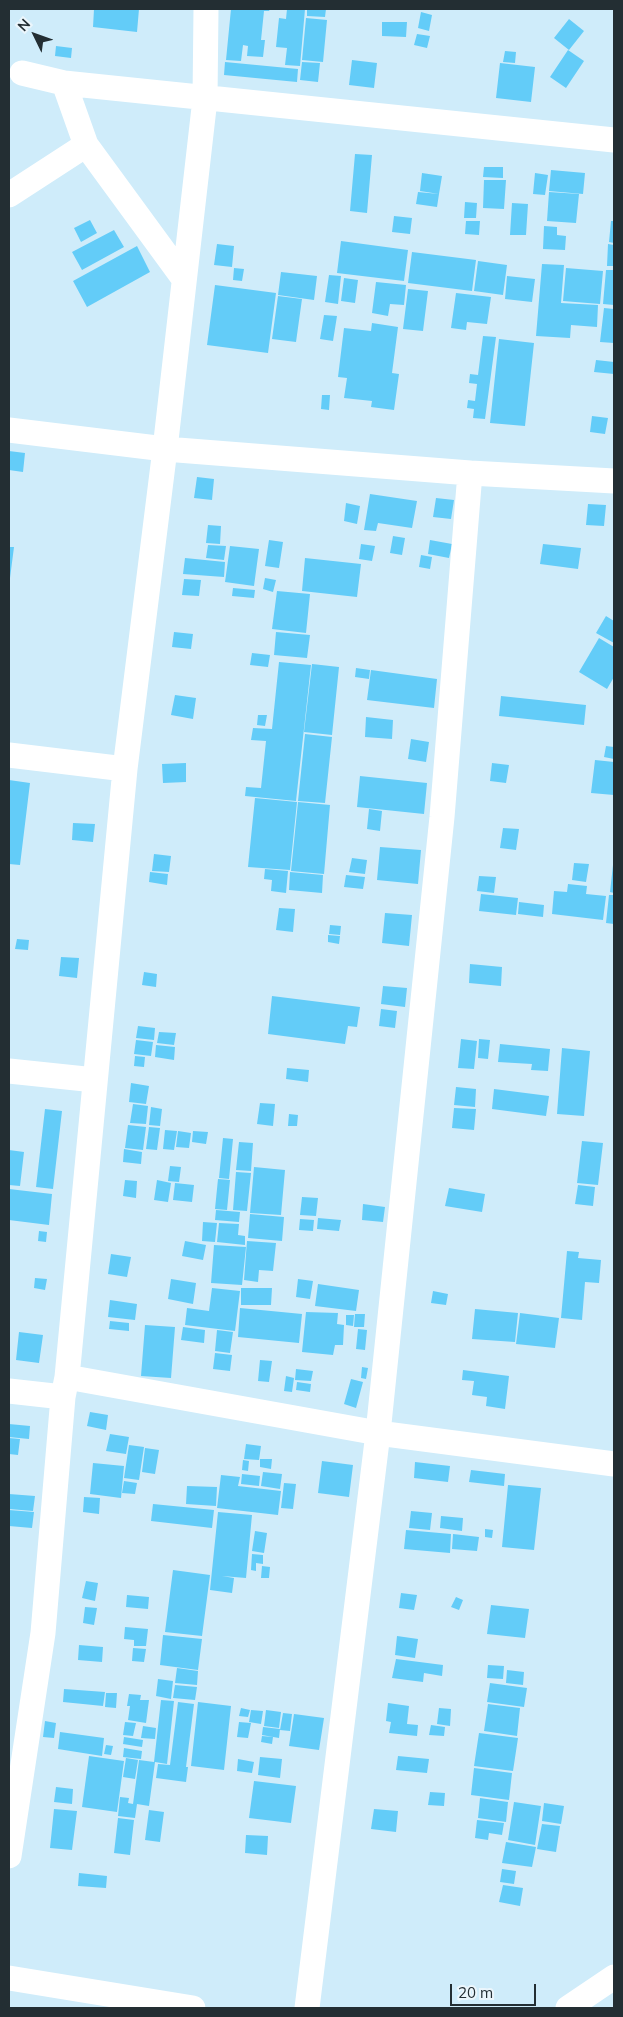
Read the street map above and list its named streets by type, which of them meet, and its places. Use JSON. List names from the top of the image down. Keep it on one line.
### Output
{"scale_bar":"20 m","north":"top left"}
